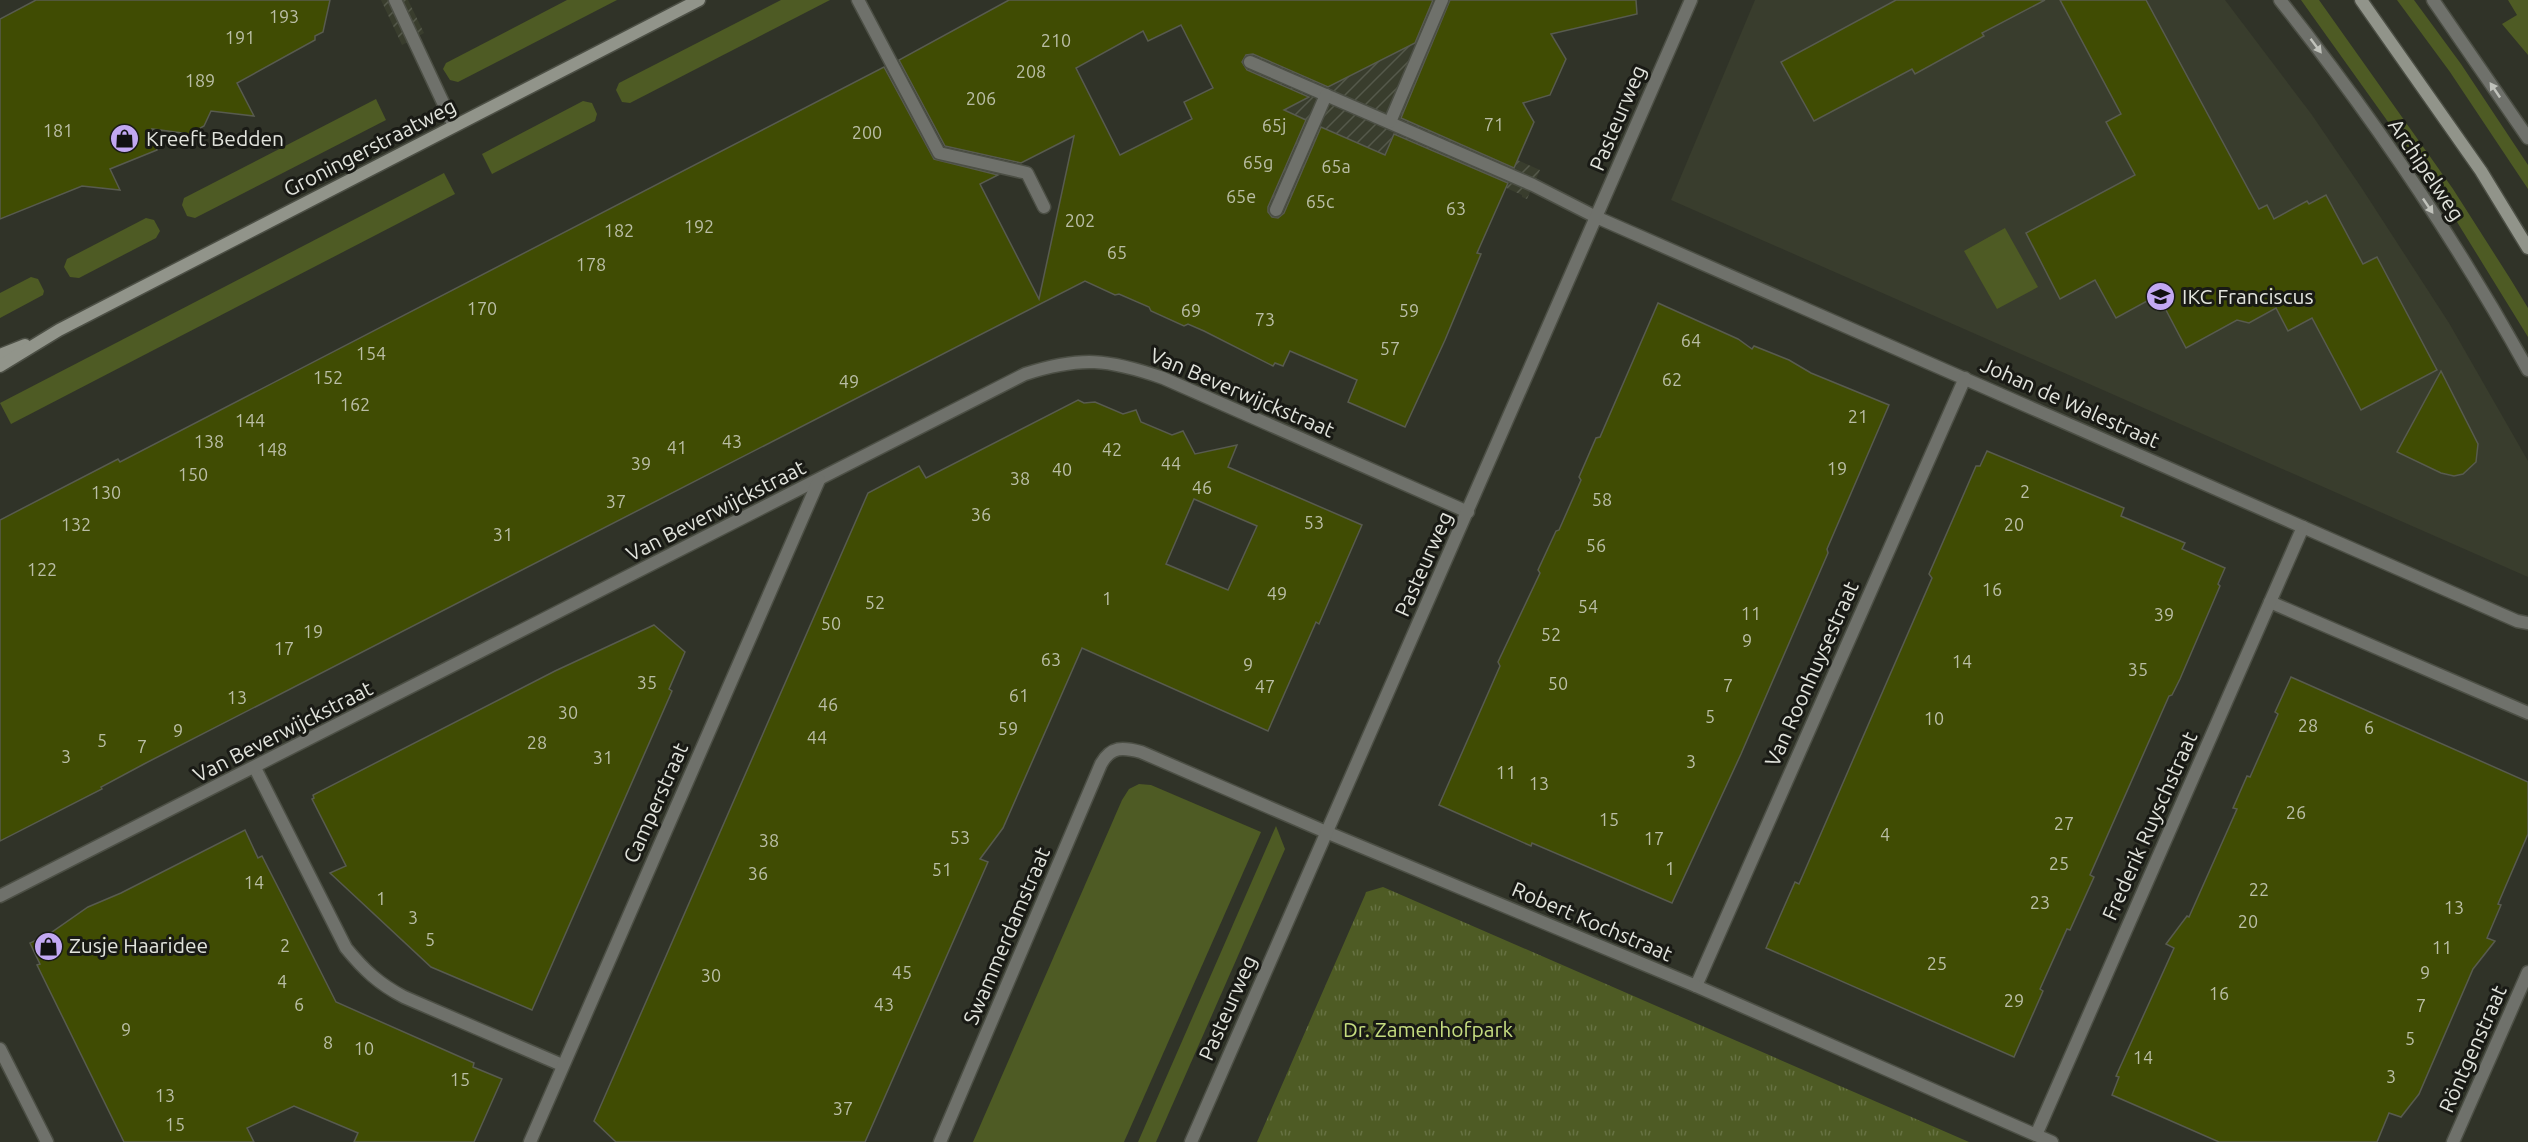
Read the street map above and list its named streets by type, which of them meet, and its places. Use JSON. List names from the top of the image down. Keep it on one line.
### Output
{"streets":{"main road":["Groningerstraatweg","Archipelweg"],"street":["Pasteurweg","Van Beverwijckstraat","Johan de Walestraat","Van Roonhuysestraat","Camperstraat","Frederik Ruyschstraat","Robert Kochstraat","Swammerdamstraat","Röntgenstraat"]},"crossings":[["Pasteurweg","Van Beverwijckstraat"],["Pasteurweg","Johan de Walestraat"],["Pasteurweg","Robert Kochstraat"],["Van Beverwijckstraat","Camperstraat"],["Johan de Walestraat","Van Roonhuysestraat"],["Johan de Walestraat","Frederik Ruyschstraat"],["Van Roonhuysestraat","Robert Kochstraat"],["Frederik Ruyschstraat","Robert Kochstraat"],["Robert Kochstraat","Swammerdamstraat"]],"one_way":["Archipelweg"],"parks":["Dr. Zamenhofpark"],"places":{"shop":["Kreeft Bedden","Zusje Haaridee"],"school or university":["IKC Franciscus"]},"house_numbers":["193","191","210","208","189","206","71","65j","181","200","65g","65a","65e","65c","63","202","192","182","65","178","170","69","59","73","64","57","154","152","62","49","162","21","144","138","43","41","148","42","39","44","19","40","150","38","46","2","130","58","37","36","53","132","20","31","56","122","16","49","1","52","54","11","39","50","19","52","9","17","63","14","9","35","35","50","7","47","61","13","46","30","5","10","28","6","59","9","44","5","28","7","3","31","3","11","13","26","15","27","4","53","17","38","25","1","51","36","14","22","1","23","13","3","20","5","2","11","25","45","9","30","4","16","29","6","43","7","9","5","8","10","14","3","15","13","37","15"]}
